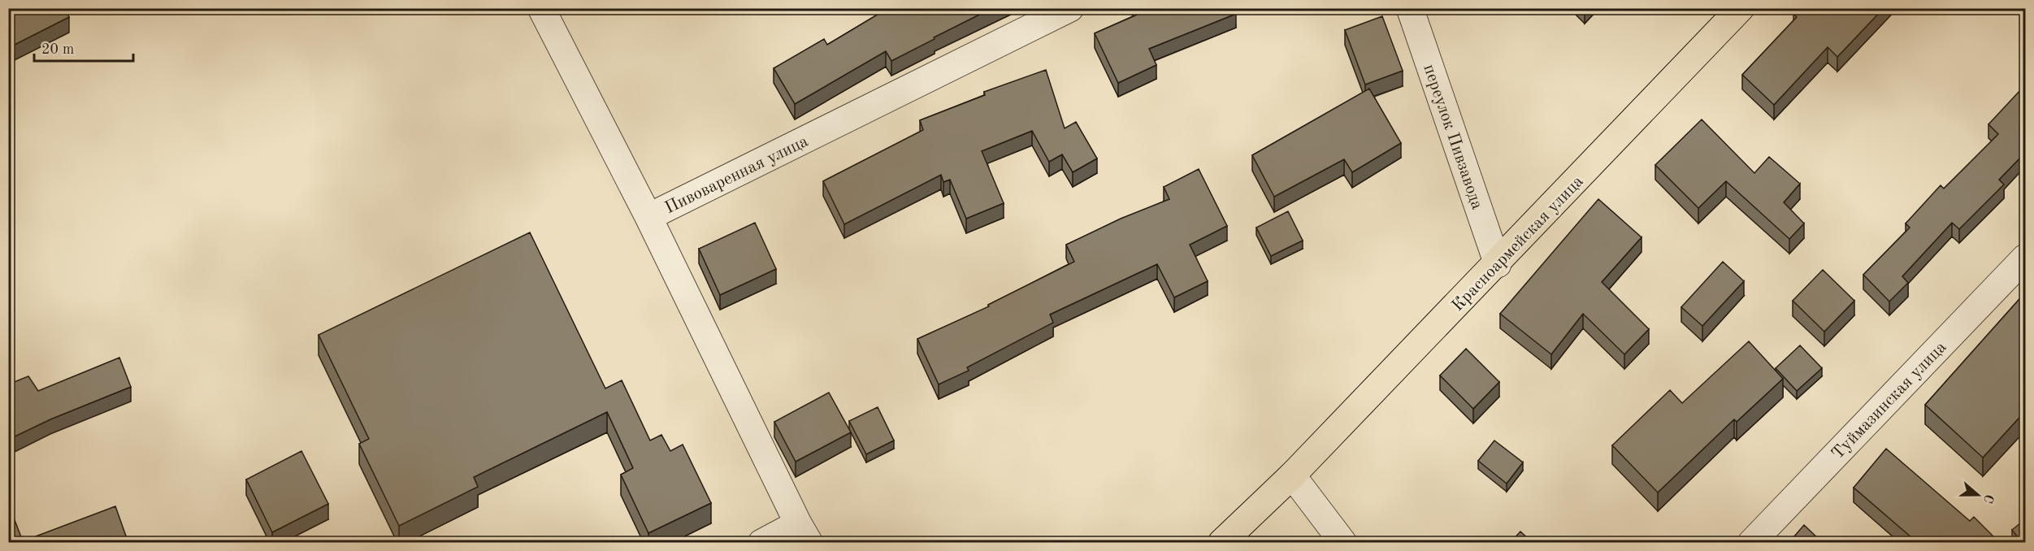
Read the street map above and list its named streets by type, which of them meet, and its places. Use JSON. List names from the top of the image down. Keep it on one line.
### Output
{"streets":{"main road":["Красноармейская улица"],"street":["переулок Пивзавода","Пивоваренная улица","Туймазинская улица"]},"crossings":[["переулок Пивзавода","Красноармейская улица"]],"scale_bar":"20 m","north":"right"}
